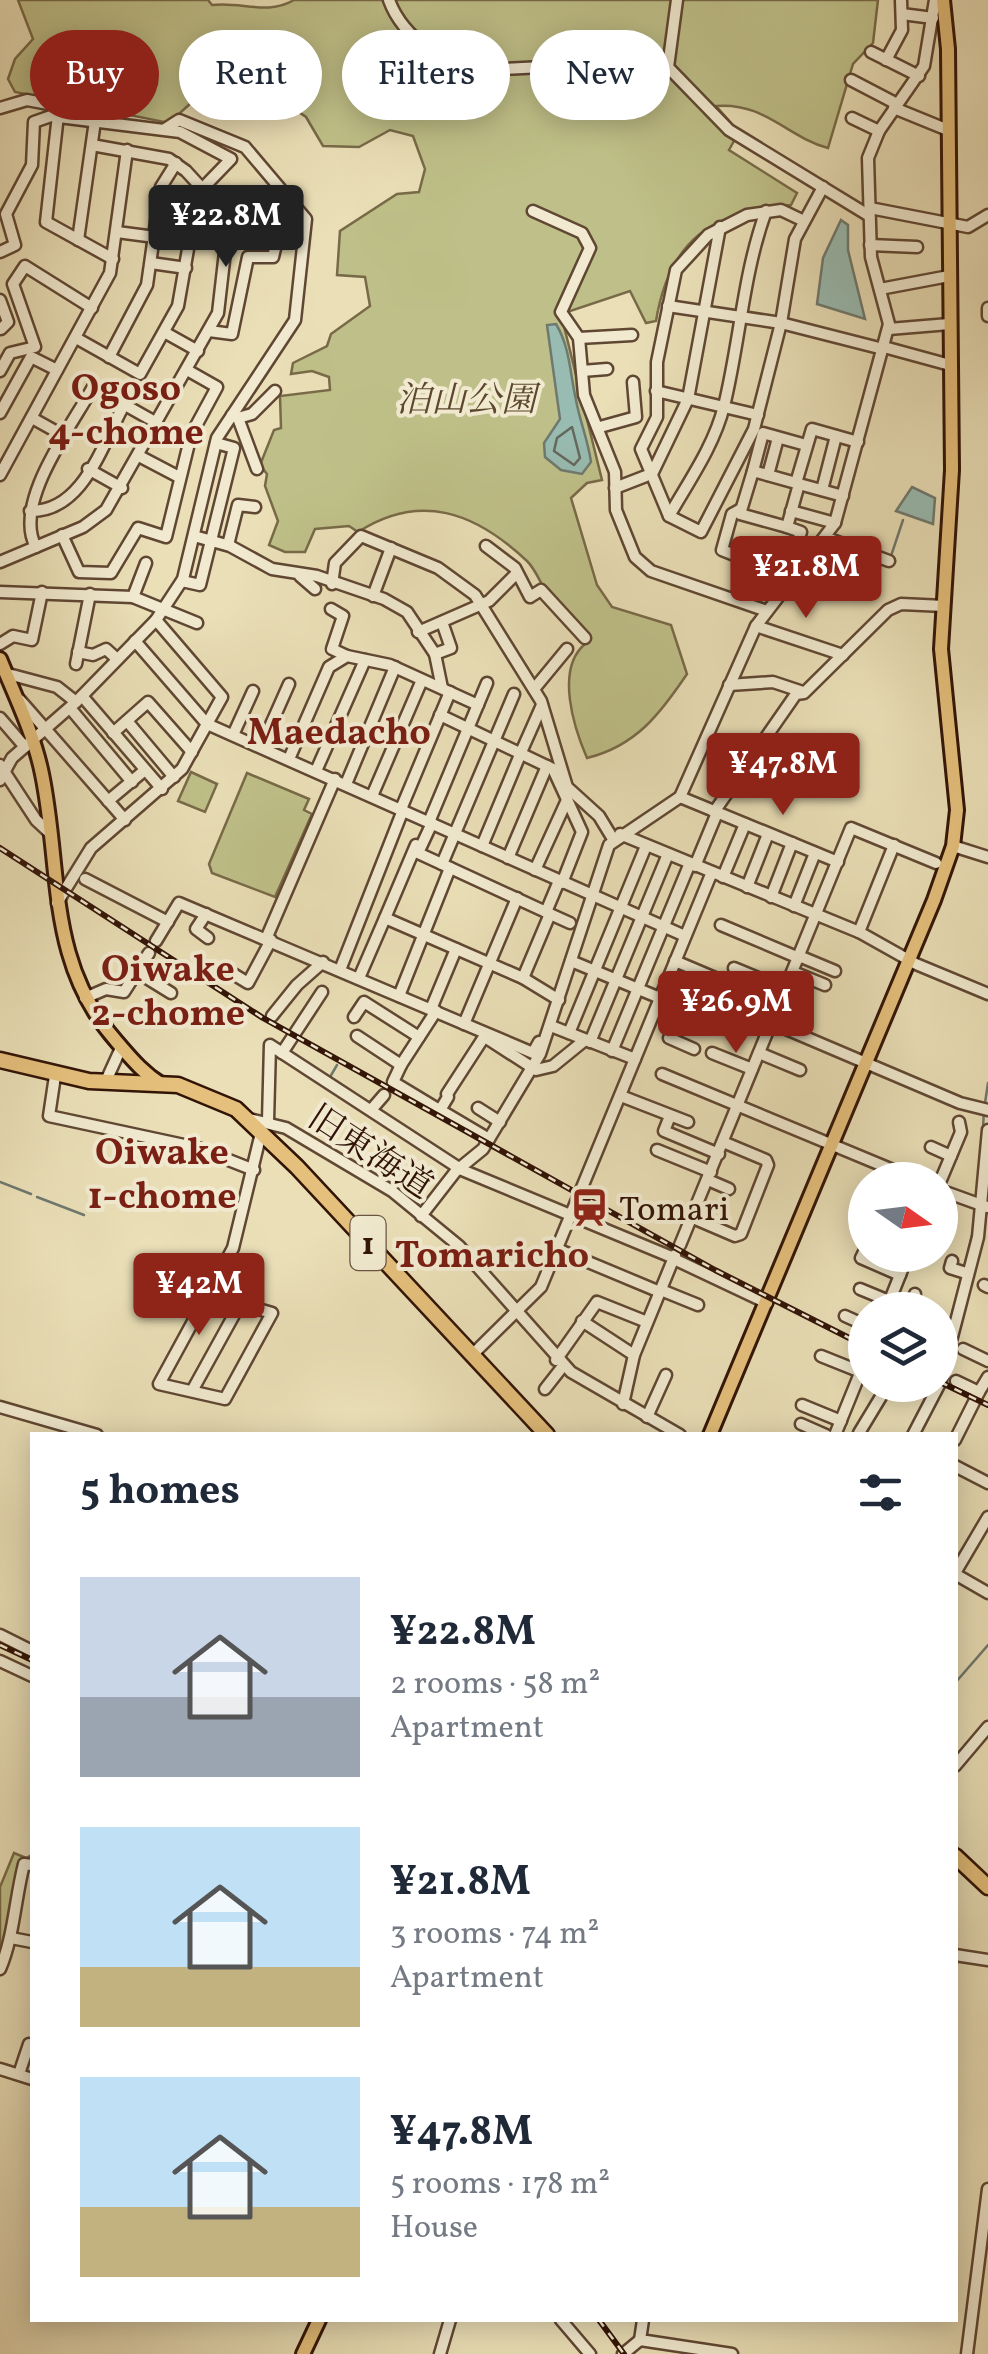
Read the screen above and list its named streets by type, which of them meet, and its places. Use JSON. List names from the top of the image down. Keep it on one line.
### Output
{"streets":{"highway":["1"],"street":["旧東海道"]},"crossings":[["旧東海道","1"]],"districts":["Ogoso 4-chome","Maedacho","Oiwake 2-chome","Oiwake 1-chome","Tomaricho"],"parks":["泊山公園"],"places":{"station":["Tomari"]},"north":"right","page":{"chip":["Buy","Rent","Filters","New"],"price":["¥22.8M","¥21.8M","¥47.8M","¥26.9M","¥42M"],"heading":"5 homes","list":[{"name":"¥22.8M","note":"2 rooms · 58 m² · Apartment"},{"name":"¥21.8M","note":"3 rooms · 74 m² · Apartment"},{"name":"¥47.8M","note":"5 rooms · 178 m² · House"}]}}
